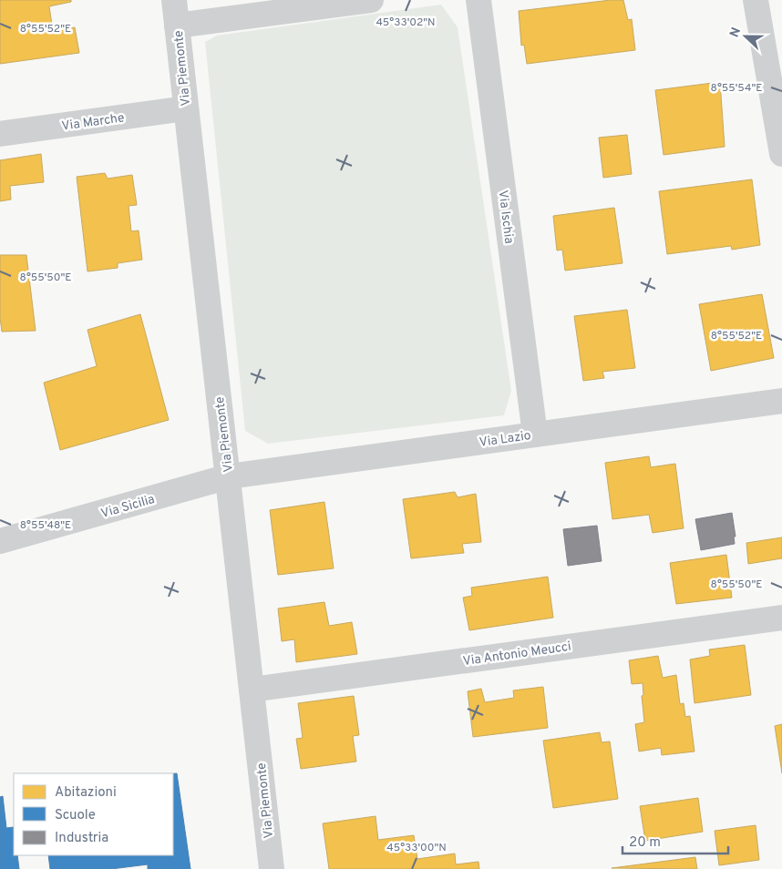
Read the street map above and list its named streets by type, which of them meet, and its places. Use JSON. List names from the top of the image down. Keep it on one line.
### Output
{"streets":{"street":["Via Piemonte","Via Marche","Via Ischia","Via Lazio","Via Sicilia","Via Antonio Meucci"]},"crossings":[["Via Piemonte","Via Marche"],["Via Piemonte","Via Lazio"],["Via Piemonte","Via Sicilia"],["Via Piemonte","Via Antonio Meucci"],["Via Ischia","Via Lazio"],["Via Lazio","Via Sicilia"]],"legend":["Abitazioni","Scuole","Industria"],"scale_bar":"20 m","north":"left","coordinates":["45°33'02\"N","8°55'52\"E","8°55'54\"E","8°55'50\"E","8°55'48\"E","45°33'00\"N"]}
